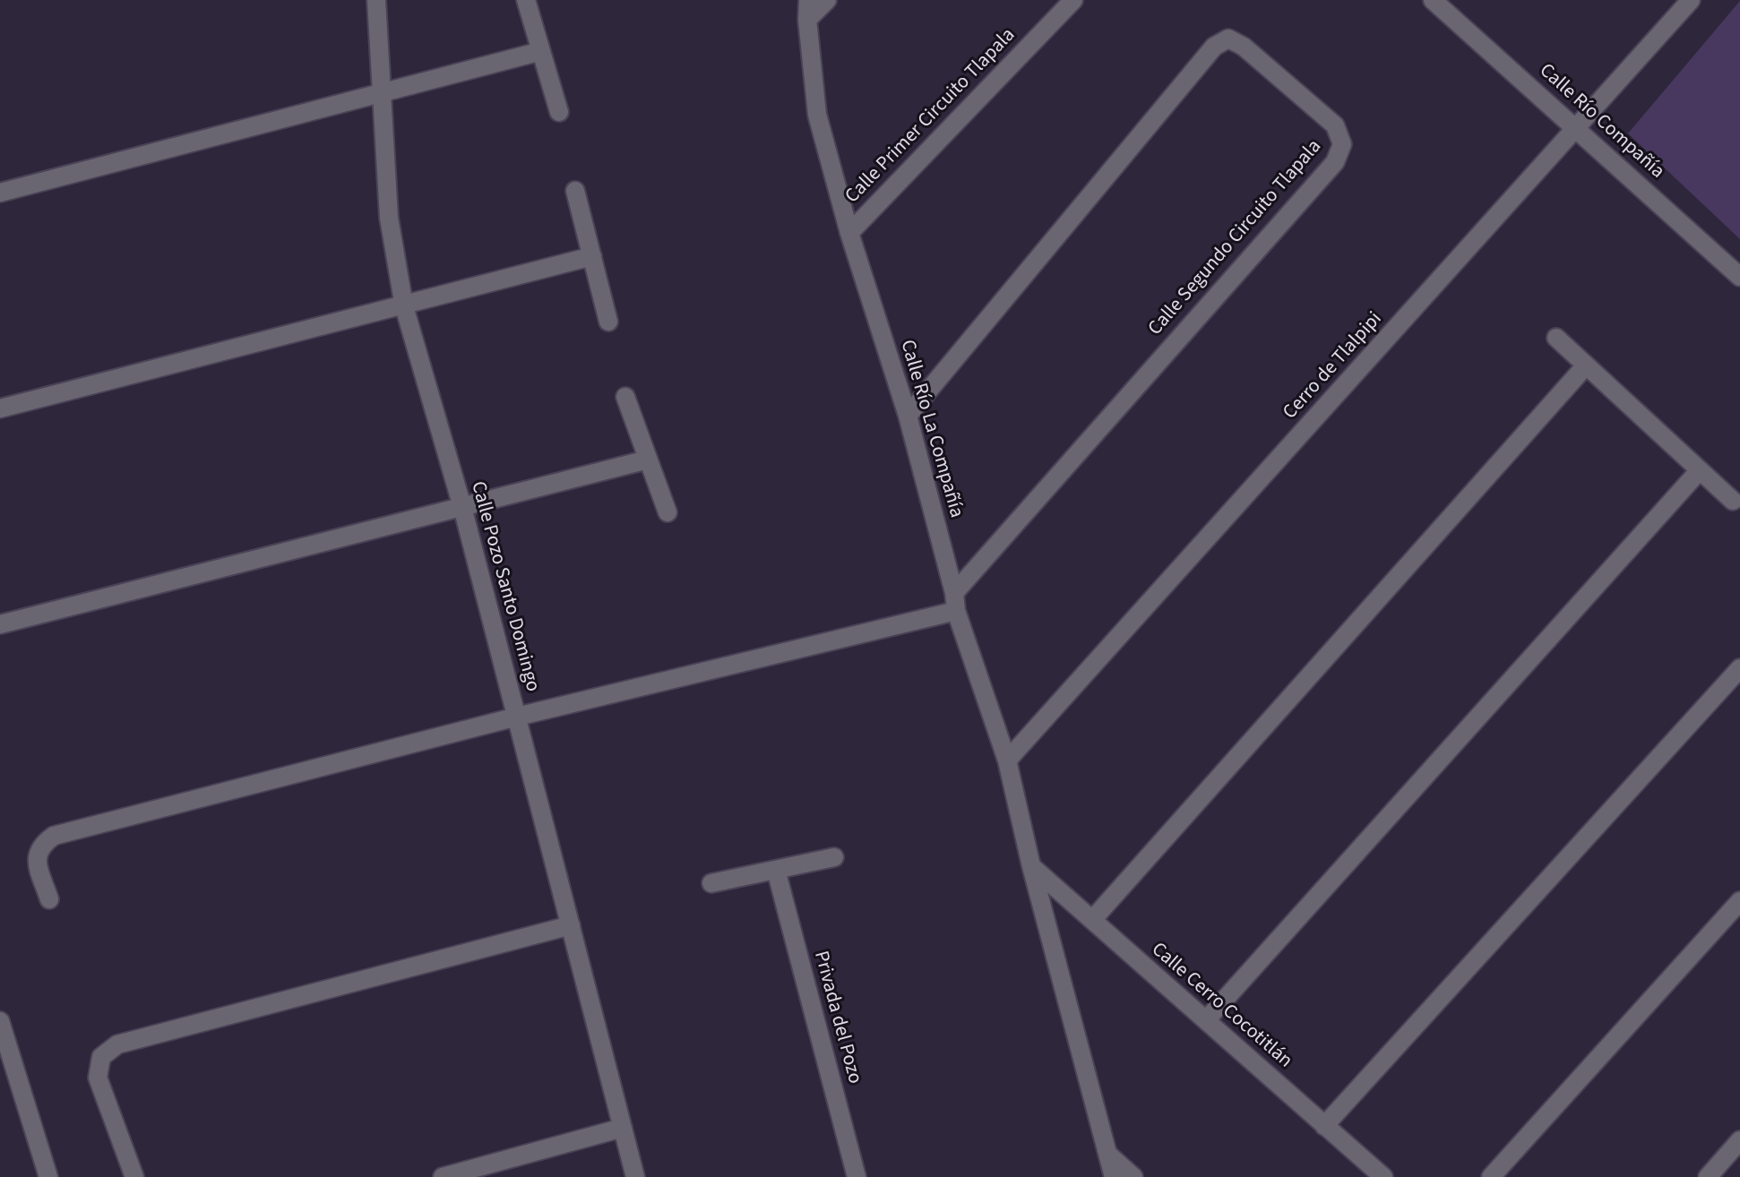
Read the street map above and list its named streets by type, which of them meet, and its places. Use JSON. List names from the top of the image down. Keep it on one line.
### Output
{"streets":{"street":["Calle Primer Circuito Tlapala","Calle Río Compañía","Calle Segundo Circuito Tlapala","Cerro de Tlalpipi","Calle Río La Compañía","Calle Pozo Santo Domingo","Calle Cerro Cocotitlán","Privada del Pozo"]},"crossings":[["Calle Primer Circuito Tlapala","Calle Río La Compañía"],["Calle Río Compañía","Cerro de Tlalpipi"],["Calle Segundo Circuito Tlapala","Calle Río La Compañía"],["Cerro de Tlalpipi","Calle Río La Compañía"],["Calle Río La Compañía","Calle Cerro Cocotitlán"]]}
